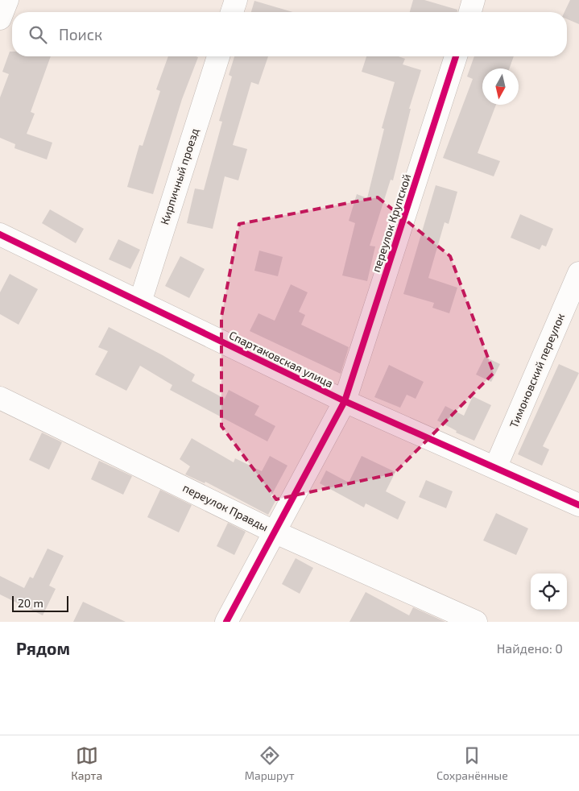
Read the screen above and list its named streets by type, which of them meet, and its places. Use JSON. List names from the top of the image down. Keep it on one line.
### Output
{"streets":{"street":["Кирпичный проезд","переулок Крупской","Спартаковская улица","Тимоновский переулок","переулок Правды"]},"crossings":[["Кирпичный проезд","Спартаковская улица"],["переулок Крупской","Спартаковская улица"],["переулок Крупской","переулок Правды"],["Спартаковская улица","Тимоновский переулок"]],"scale_bar":"20 m","north":"bottom","page":{"search":"Поиск","scale":"20 m","heading":["Рядом","Найдено: 0"],"nav":["Карта","Маршрут","Сохранённые"]}}
